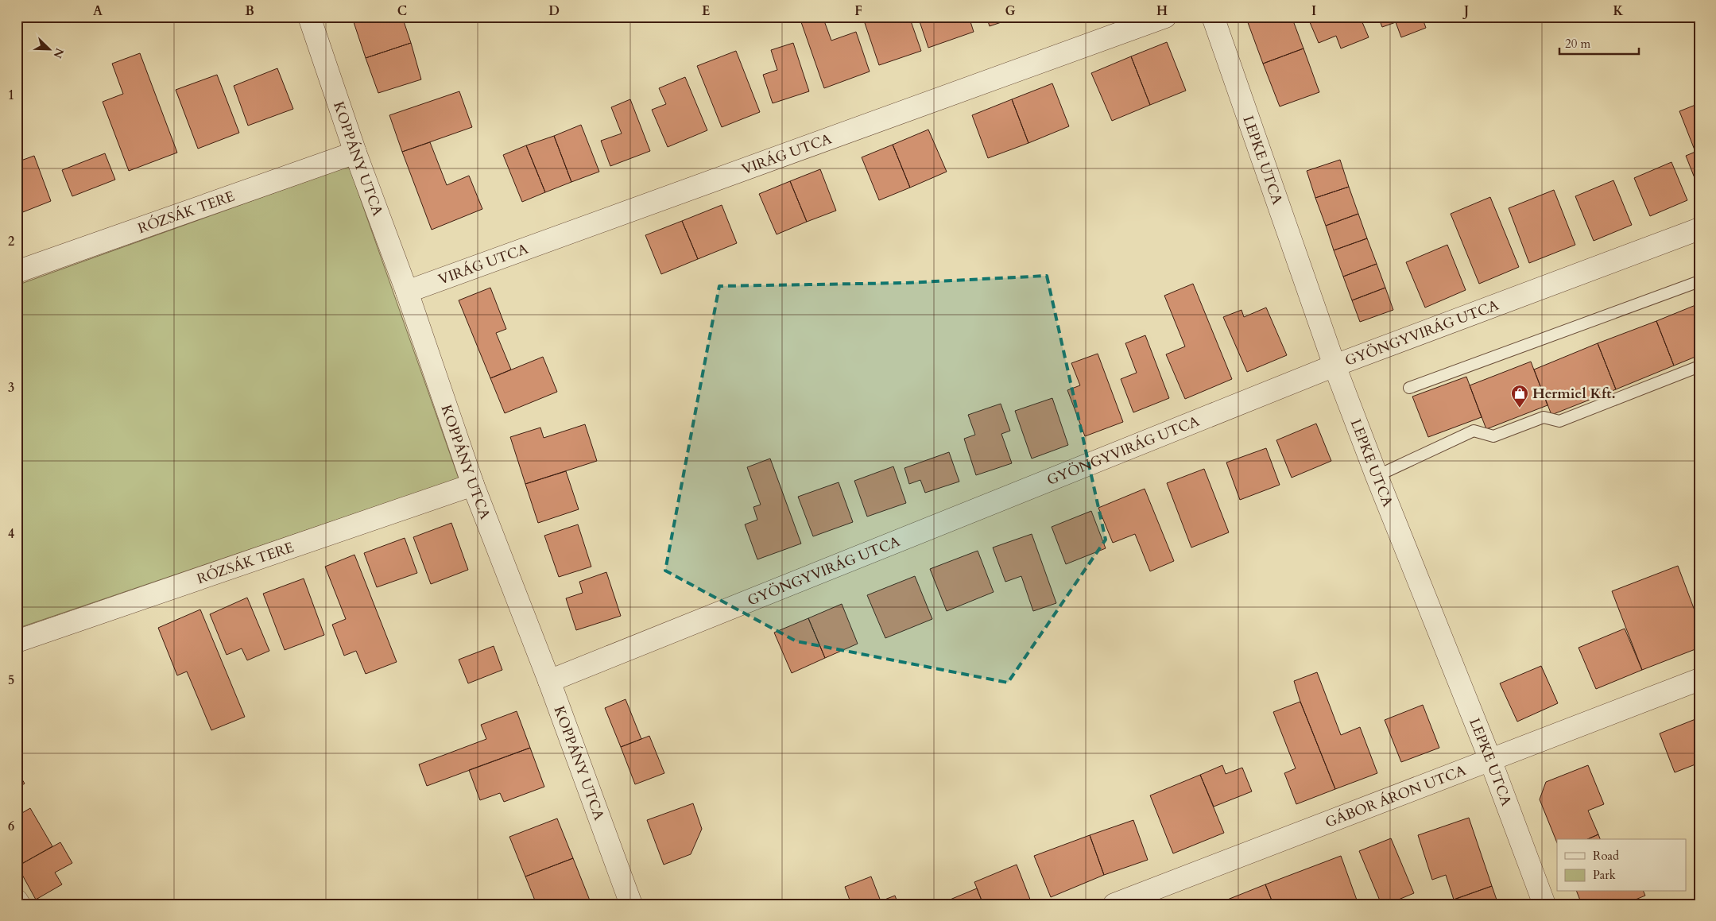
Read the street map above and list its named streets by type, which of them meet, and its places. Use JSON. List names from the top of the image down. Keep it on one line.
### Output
{"streets":{"street":["VIRÁG UTCA","KOPPÁNY UTCA","LEPKE UTCA","RÓZSÁK TERE","GYÖNGYVIRÁG UTCA","GÁBOR ÁRON UTCA"]},"crossings":[["VIRÁG UTCA","KOPPÁNY UTCA"],["KOPPÁNY UTCA","RÓZSÁK TERE"],["KOPPÁNY UTCA","GYÖNGYVIRÁG UTCA"],["LEPKE UTCA","GYÖNGYVIRÁG UTCA"],["LEPKE UTCA","GÁBOR ÁRON UTCA"]],"places":{"shop":["Hermiel Kft."]},"legend":["Road","Park"],"scale_bar":"20 m","north":"bottom right","grid":{"columns":["A","B","C","D","E","F","G","H","I","J","K"],"rows":["1","2","3","4","5","6"]}}
